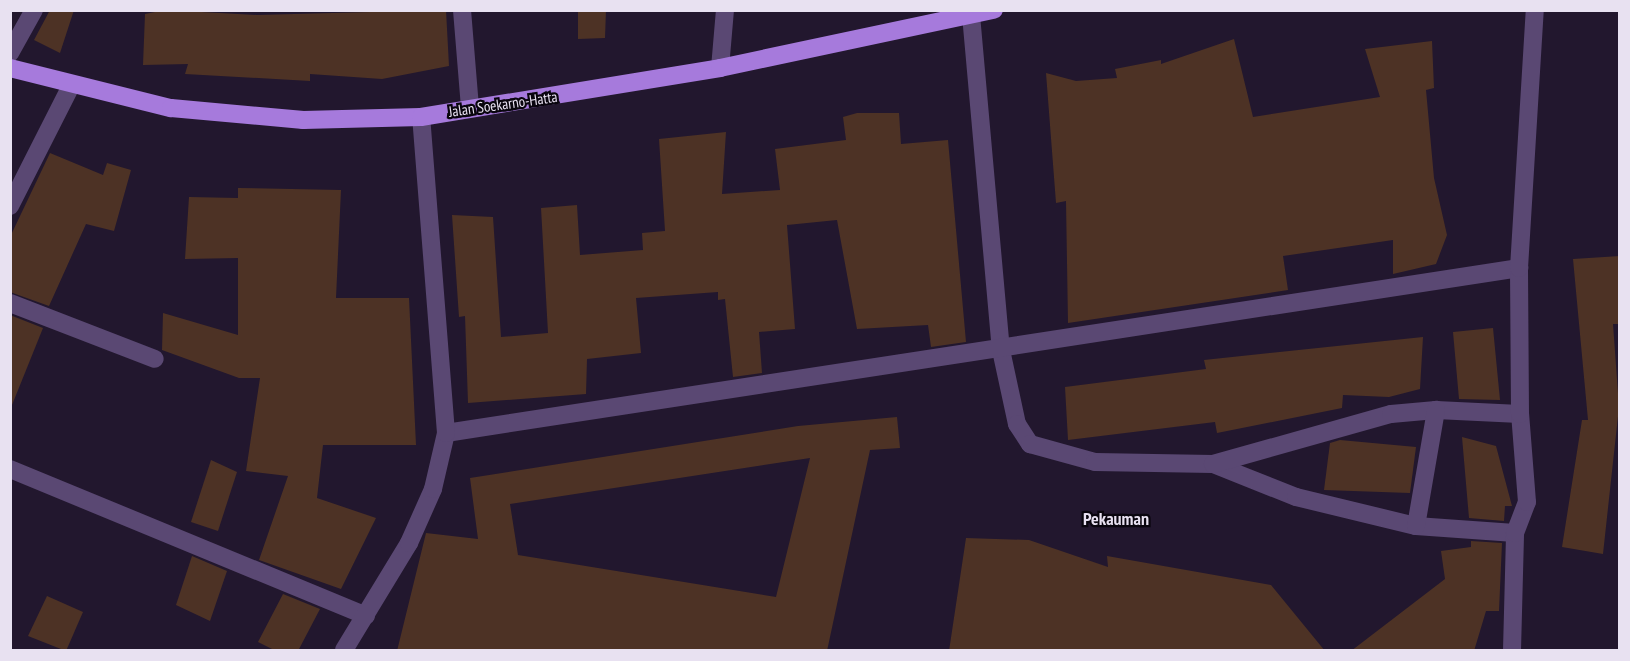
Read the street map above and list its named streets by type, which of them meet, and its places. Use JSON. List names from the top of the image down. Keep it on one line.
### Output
{"streets":{"highway":["Jalan Soekarno-Hatta"]},"districts":["Pekauman"]}
